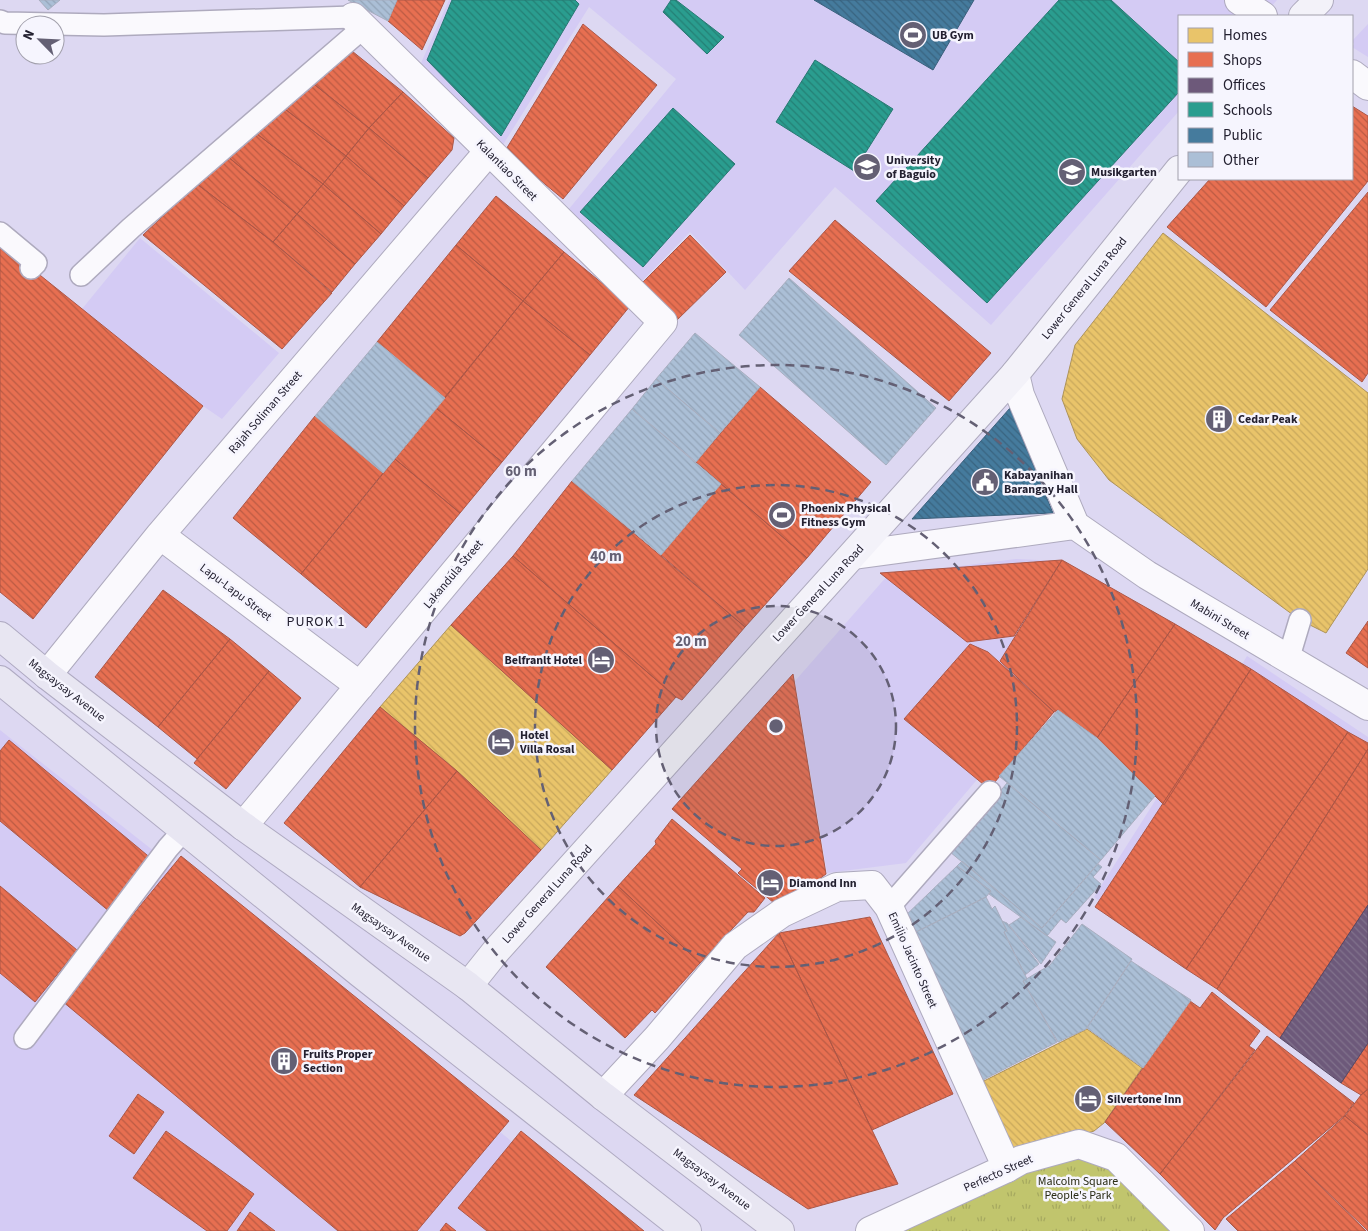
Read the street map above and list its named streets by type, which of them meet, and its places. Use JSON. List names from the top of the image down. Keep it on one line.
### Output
{"streets":{"highway":["Magsaysay Avenue"],"main road":["Lower General Luna Road"],"street":["Kalantiao Street","Rajah Soliman Street","Lakandula Street","Lapu-Lapu Street","Mabini Street","Emilio Jacinto Street","Perfecto Street"]},"crossings":[["Kalantiao Street","Rajah Soliman Street"],["Kalantiao Street","Lakandula Street"],["Lower General Luna Road","Magsaysay Avenue"],["Rajah Soliman Street","Lapu-Lapu Street"],["Rajah Soliman Street","Magsaysay Avenue"],["Lakandula Street","Lapu-Lapu Street"],["Lakandula Street","Magsaysay Avenue"],["Magsaysay Avenue","Emilio Jacinto Street"],["Emilio Jacinto Street","Perfecto Street"]],"districts":["PUROK 1"],"parks":["Malcolm Square People's Park"],"places":{"sports":["UB Gym","Phoenix Physical Fitness Gym"],"school or university":["University of Baguio","Musikgarten"],"building":["Cedar Peak","Fruits Proper Section"],"public building":["Kabayanihan Barangay Hall"],"hotel":["Belfranlt Hotel","Hotel Villa Rosal","Diamond Inn","Silvertone Inn"]},"legend":["Homes","Shops","Offices","Schools","Public","Other"],"north":"top left","rings":["60 m","40 m","20 m"]}
